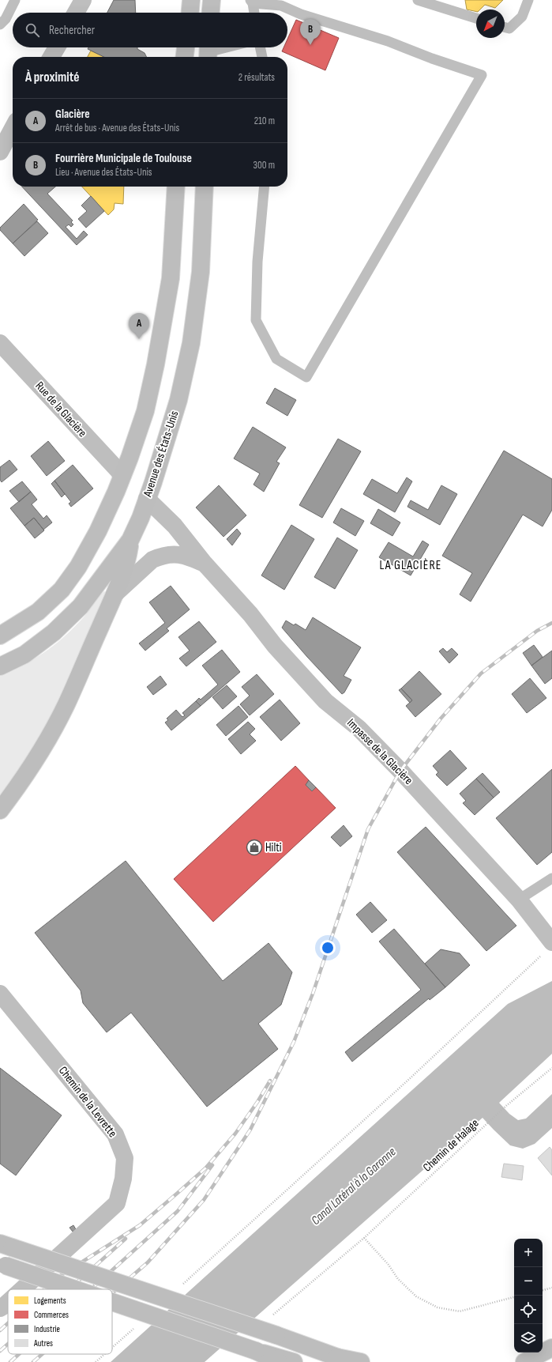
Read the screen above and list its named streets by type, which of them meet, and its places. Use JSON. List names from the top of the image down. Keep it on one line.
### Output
{"streets":{"main road":["Avenue des États-Unis"],"street":["Rue de la Glacière","Impasse de la Glacière","Chemin de la Levrette"],"path":["Chemin de Halage"]},"crossings":[["Avenue des États-Unis","Impasse de la Glacière"]],"districts":["LA GLACIÈRE"],"water":["Canal Latéral à la Garonne"],"places":{"shop":["Hilti"]},"legend":["Logements","Commerces","Industrie","Autres"],"north":"bottom left","page":{"search":"Rechercher","pins":["B","A"],"heading":["À proximité","2 résultats"],"list":[{"mark":"A","name":"Glacière","note":"Arrêt de bus · Avenue des États-Unis","value":"210 m"},{"mark":"B","name":"Fourrière Municipale de Toulouse","note":"Lieu · Avenue des États-Unis","value":"300 m"}],"map_buttons":["+","−"]}}
